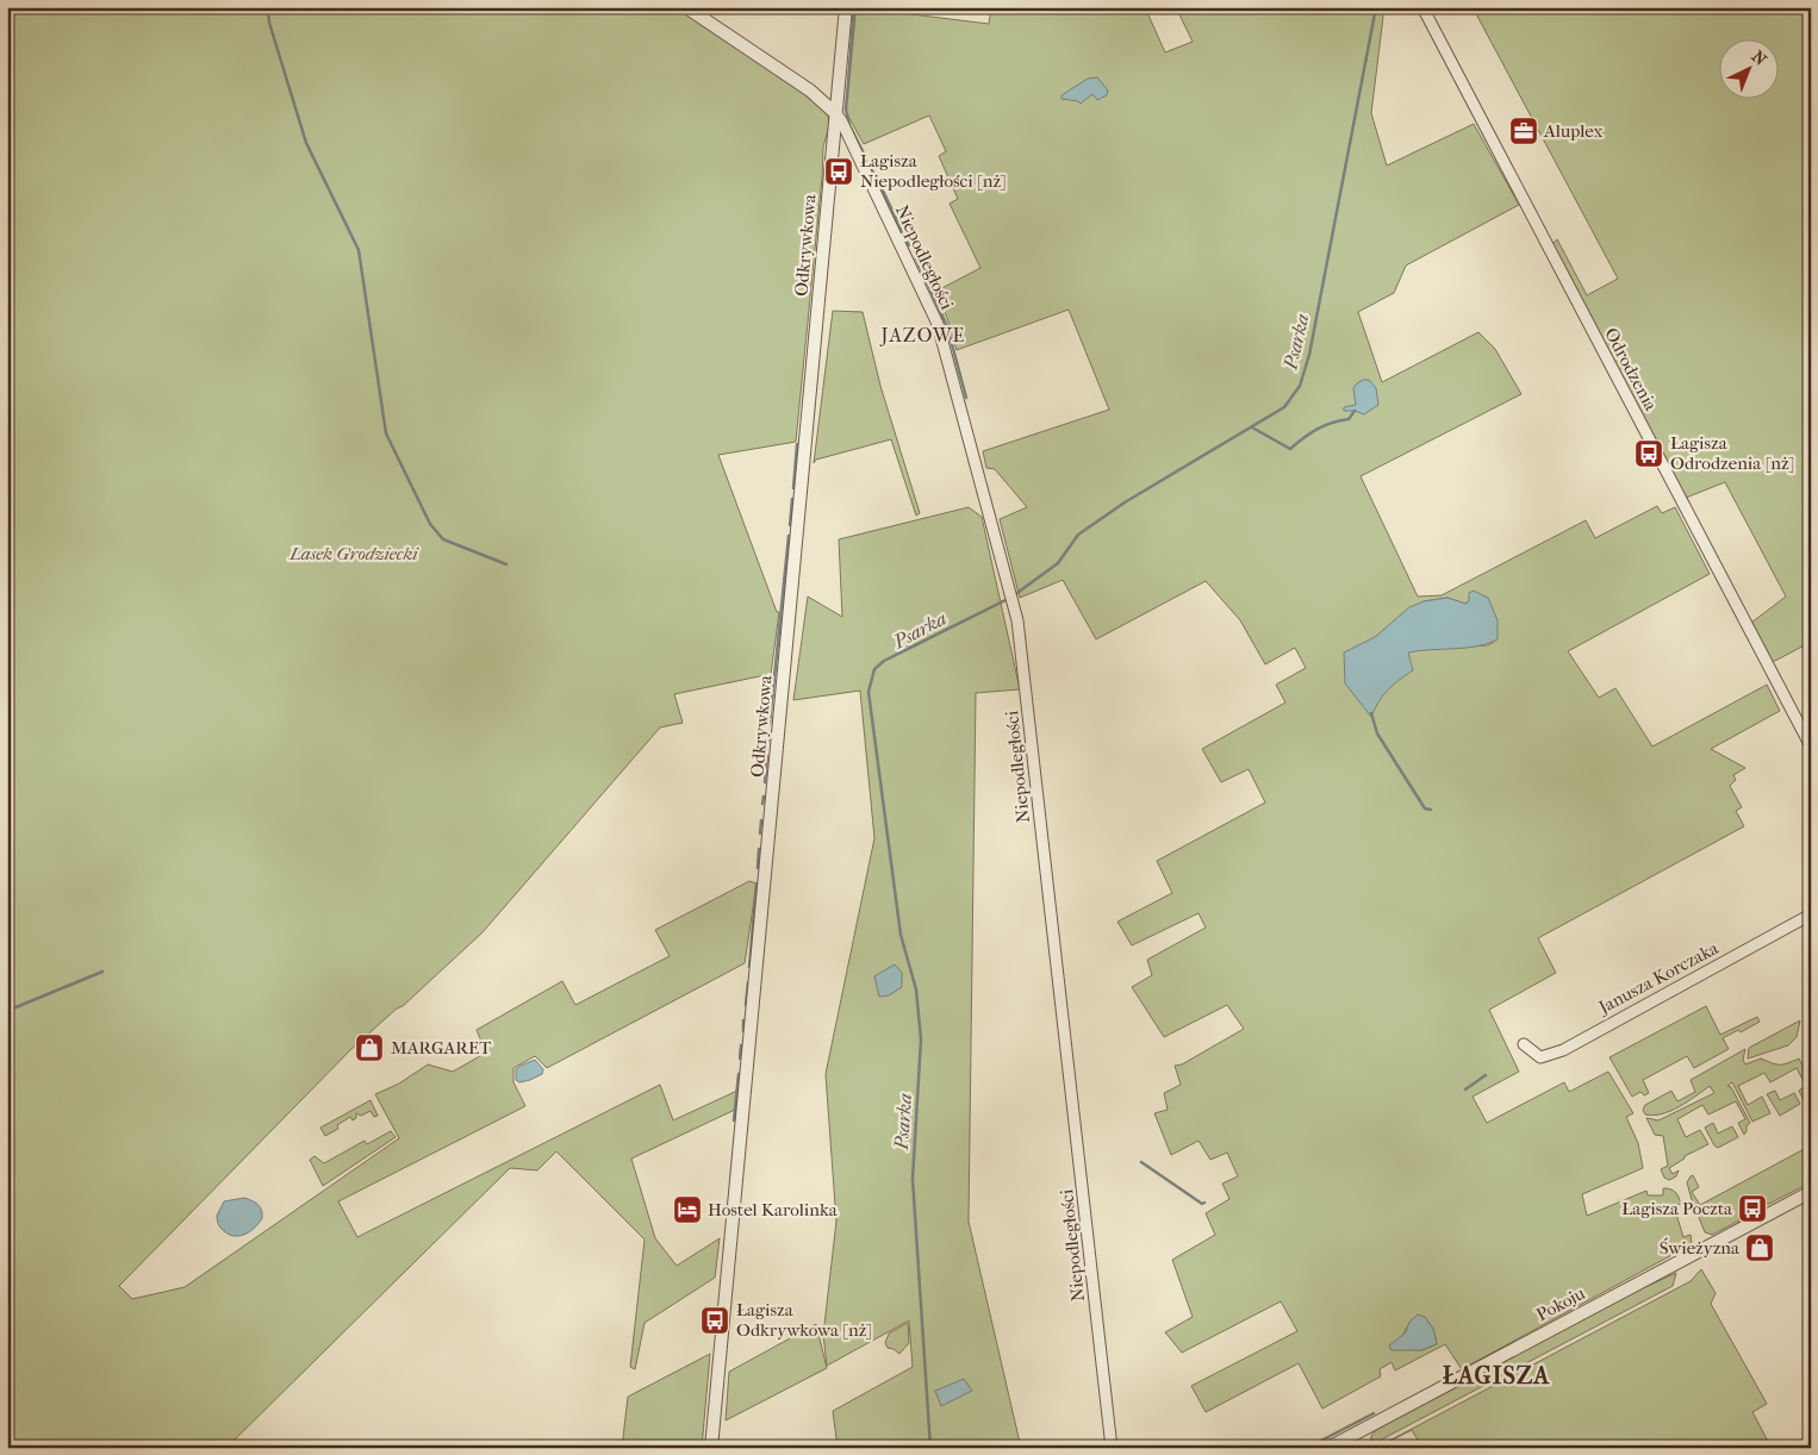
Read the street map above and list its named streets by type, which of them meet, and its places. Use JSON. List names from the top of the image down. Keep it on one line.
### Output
{"streets":{"street":["Odkrywkowa","Niepodległości","Odrodzenia","Janusza Korczaka","Pokoju"]},"crossings":[["Odkrywkowa","Niepodległości"]],"districts":["JAZOWE","ŁAGISZA"],"water":["Psarka"],"parks":["Lasek Grodziecki"],"places":{"office":["Aluplex"],"bus stop":["Łagisza Niepodległości [nż]","Łagisza Odrodzenia [nż]","Łagisza Poczta","Łagisza Odkrywkowa [nż]"],"shop":["MARGARET","Świeżyzna"],"hotel":["Hostel Karolinka"]},"north":"top right"}
